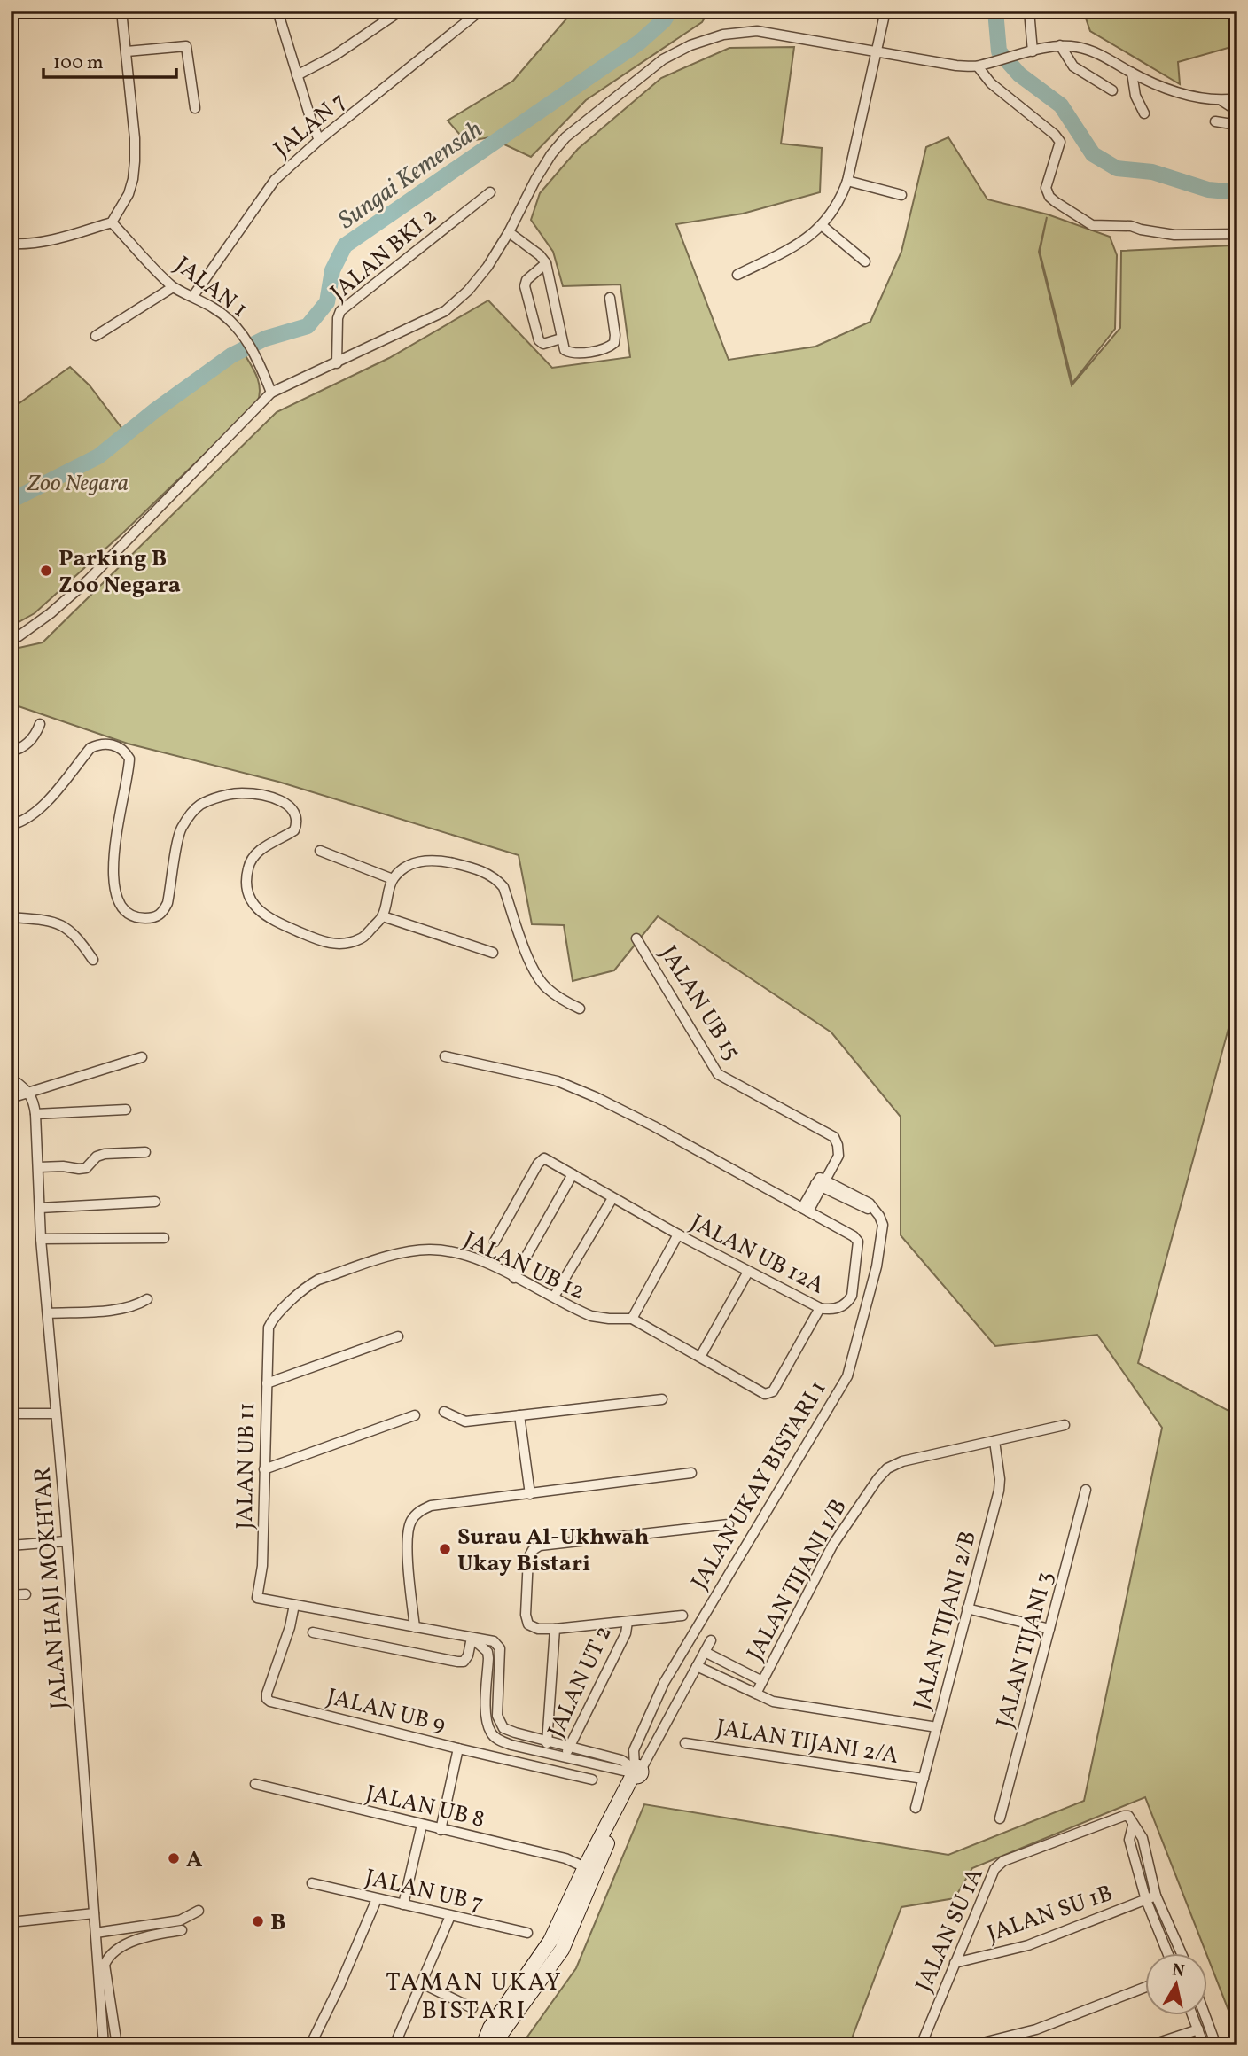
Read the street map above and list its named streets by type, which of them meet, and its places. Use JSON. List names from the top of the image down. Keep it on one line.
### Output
{"streets":{"street":["JALAN 7","JALAN BKI 2","JALAN 1","JALAN UB 15","JALAN UB 12A","JALAN UB 12","JALAN UB 11","JALAN UKAY BISTARI 1","JALAN TIJANI 1/B","JALAN HAJI MOKHTAR","JALAN TIJANI 2/B","JALAN TIJANI 3","JALAN UT 2","JALAN UB 9","JALAN TIJANI 2/A","JALAN UB 8","JALAN UB 7","JALAN SU 1B","JALAN SU 1A"]},"crossings":[["JALAN 7","JALAN 1"],["JALAN UB 15","JALAN UB 12A"],["JALAN UB 15","JALAN UKAY BISTARI 1"],["JALAN UB 12A","JALAN UB 12"],["JALAN UB 12","JALAN UB 11"],["JALAN UB 11","JALAN UB 9"],["JALAN UKAY BISTARI 1","JALAN UB 8"],["JALAN TIJANI 1/B","JALAN TIJANI 2/B"],["JALAN TIJANI 2/B","JALAN TIJANI 2/A"],["JALAN SU 1B","JALAN SU 1A"]],"districts":["TAMAN UKAY BISTARI"],"water":["Sungai Kemensah"],"parks":["Zoo Negara"],"places":["Parking B Zoo Negara","Surau Al-Ukhwah Ukay Bistari","A","B"],"scale_bar":"100 m","north":"top"}
